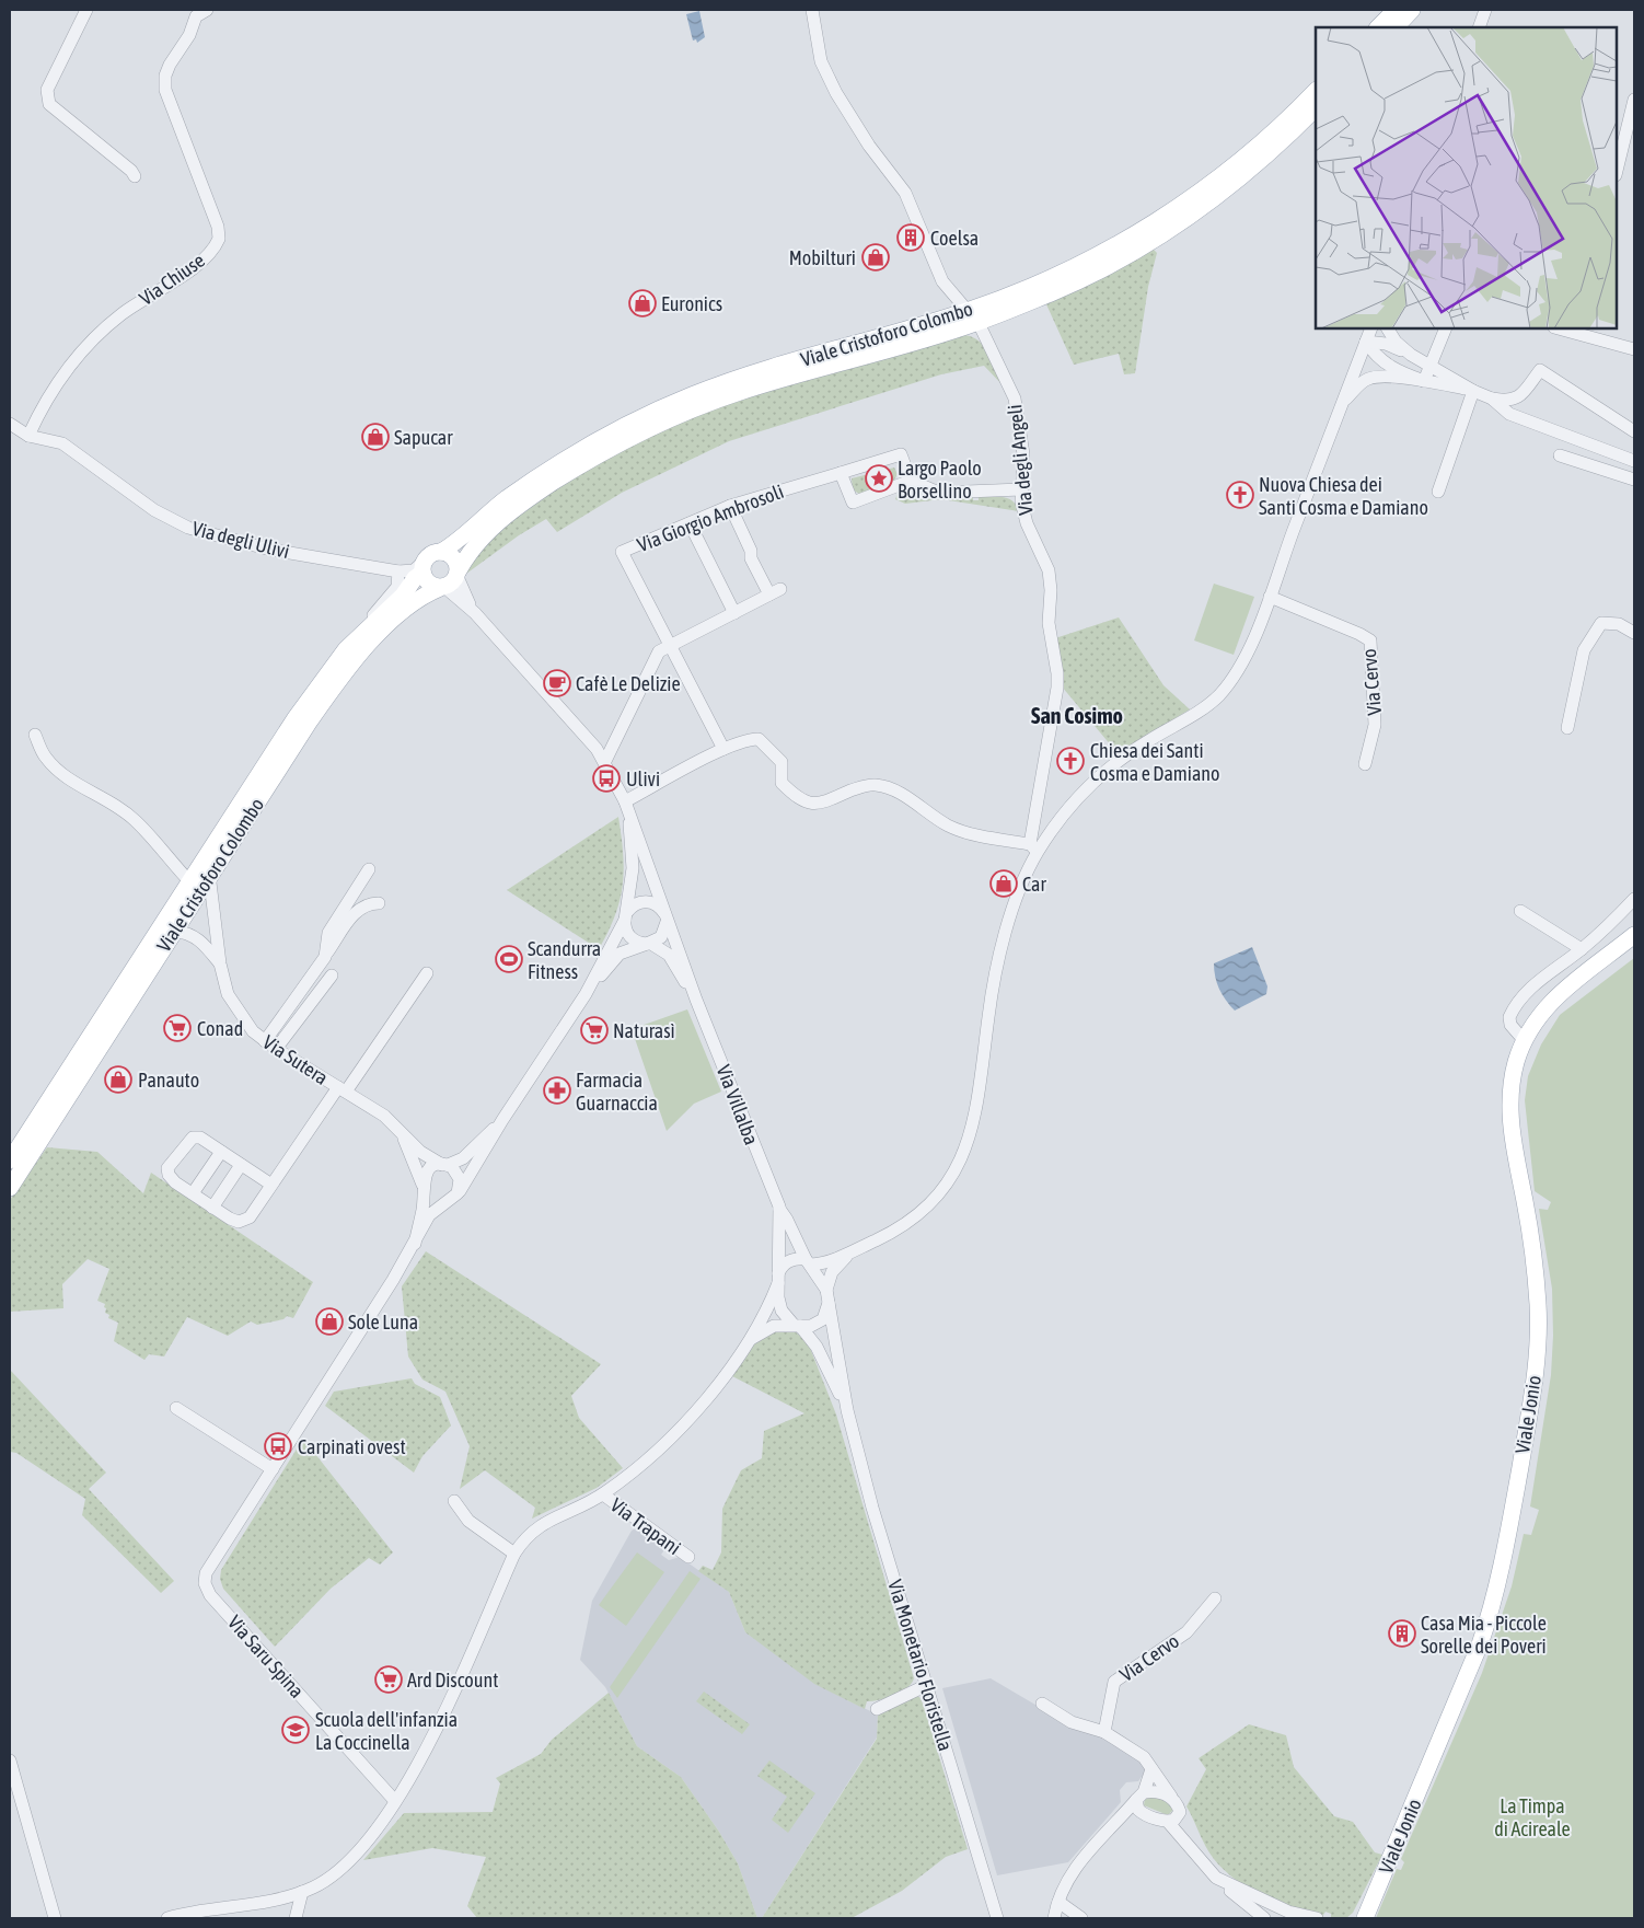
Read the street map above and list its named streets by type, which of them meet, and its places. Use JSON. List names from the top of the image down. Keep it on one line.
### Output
{"streets":{"main road":["Viale Cristoforo Colombo","Viale Jonio"],"street":["Via Chiuse","Via degli Angeli","Via Giorgio Ambrosoli","Via degli Ulivi","Via Cervo","Via Sutera","Via Villalba","Via Trapani","Via Saru Spina","Via Monetario Floristella"]},"crossings":[["Via Chiuse","Via degli Ulivi"],["Viale Cristoforo Colombo","Via degli Angeli"],["Viale Cristoforo Colombo","Via degli Ulivi"],["Viale Cristoforo Colombo","Via Sutera"]],"districts":["San Cosimo"],"parks":["La Timpa di Acireale"],"places":{"building":["Coelsa","Casa Mia - Piccole Sorelle dei Poveri"],"shop":["Mobilturi","Euronics","Sapucar","Car","Panauto","Sole Luna"],"place":["Largo Paolo Borsellino"],"church":["Nuova Chiesa dei Santi Cosma e Damiano","Chiesa dei Santi Cosma e Damiano"],"cafe":["Cafè Le Delizie"],"bus stop":["Ulivi","Carpinati ovest"],"sports":["Scandurra Fitness"],"supermarket":["Conad","Naturasì","Ard Discount"],"pharmacy":["Farmacia Guarnaccia"],"school or university":["Scuola dell'infanzia La Coccinella"]}}
